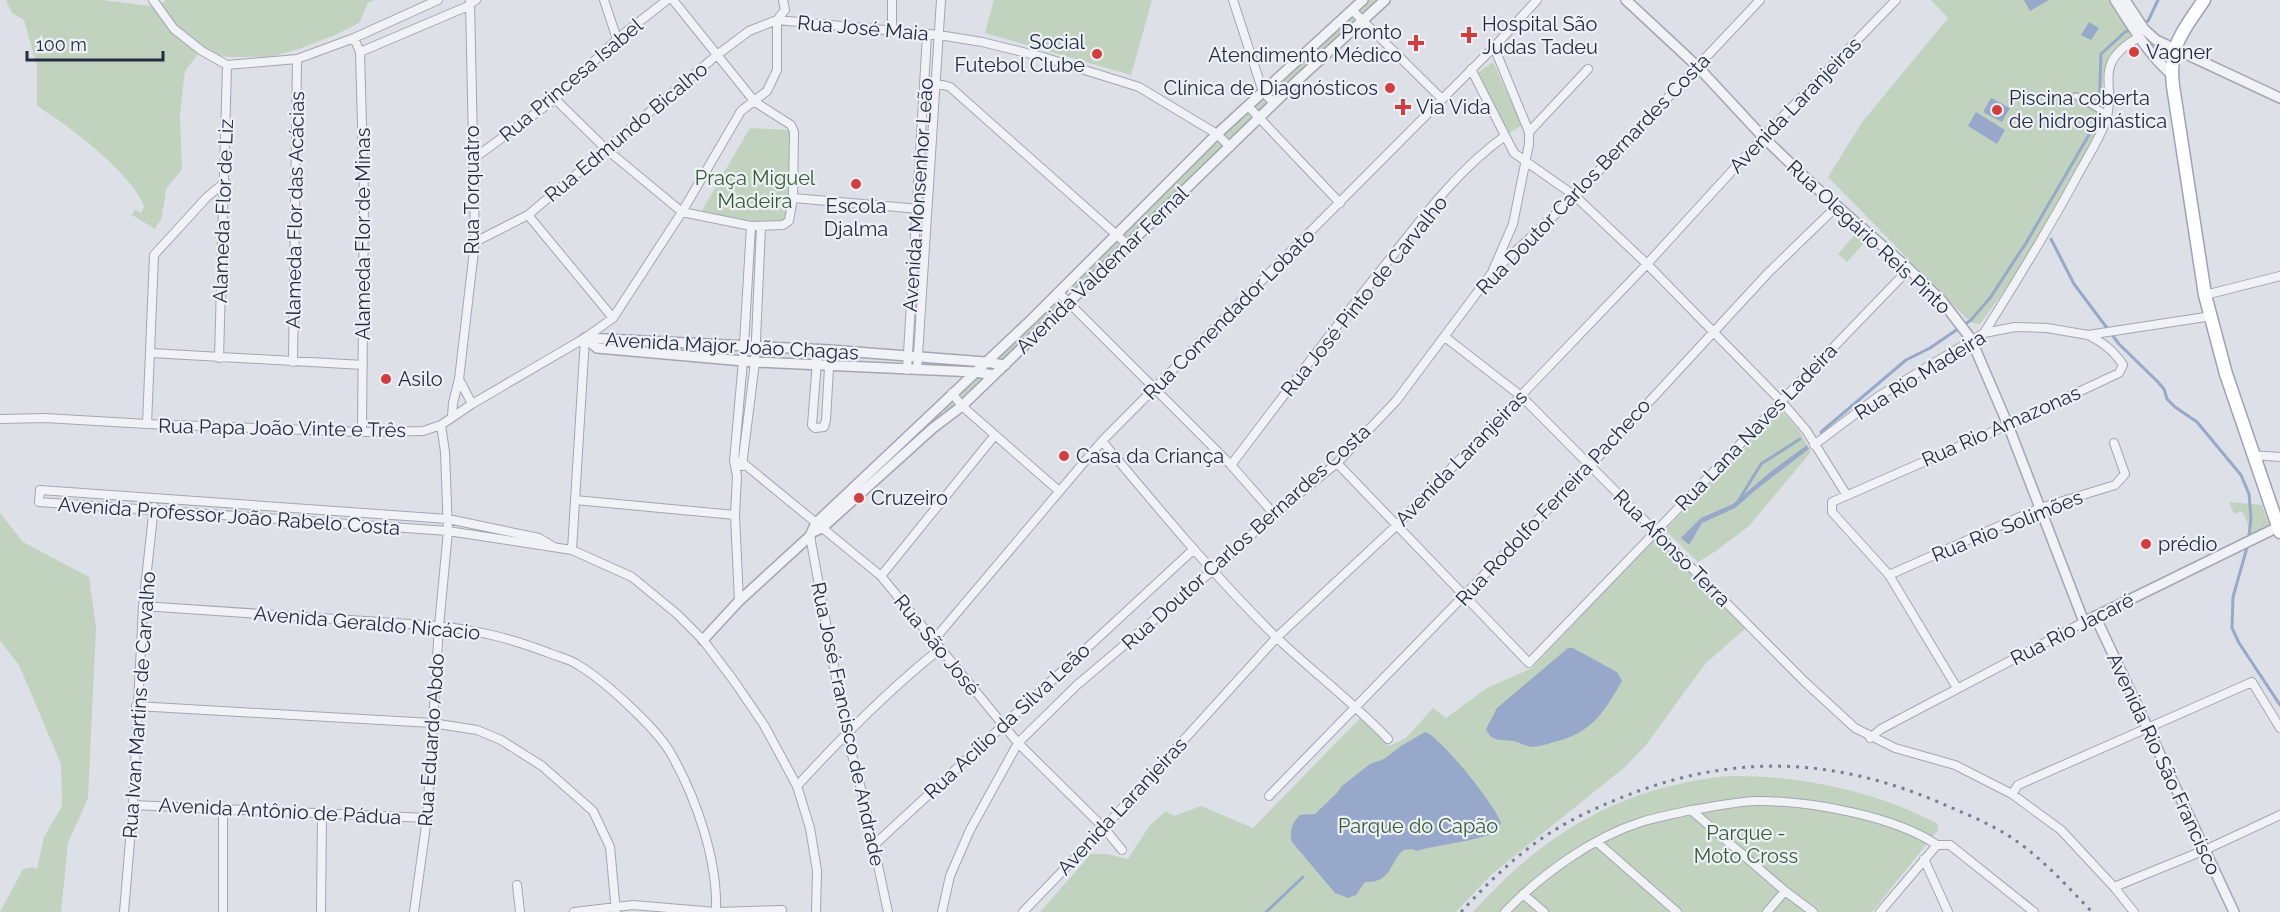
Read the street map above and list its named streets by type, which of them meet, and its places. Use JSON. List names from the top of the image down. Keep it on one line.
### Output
{"streets":{"street":["Rua José Maia","Rua Princesa Isabel","Avenida Laranjeiras","Rua Edmundo Bicalho","Rua Doutor Carlos Bernardes Costa","Rua Torquatro","Avenida Monsenhor Leão","Alameda Flor das Acácias","Alameda Flor de Liz","Alameda Flor de Minas","Rua Olegário Reis Pinto","Avenida Valdemar Fernal","Rua José Pinto de Carvalho","Rua Comendador Lobato","Avenida Major João Chagas","Rua Rio Madeira","Rua Rio Amazonas","Rua Lana Naves Ladeira","Rua Papa João Vinte e Três","Rua Rodolfo Ferreira Pacheco","Avenida Professor João Rabelo Costa","Rua Rio Solimões","Rua Afonso Terra","Avenida Geraldo Nicácio","Rua Rio Jacaré","Rua São José","Rua Ivan Martins de Carvalho","Rua Acílio da Silva Leão","Rua José Francisco de Andrade","Rua Eduardo Abdo","Avenida Rio São Francisco","Avenida Antônio de Pádua"]},"crossings":[["Rua José Maia","Rua Edmundo Bicalho"],["Rua José Maia","Avenida Monsenhor Leão"],["Rua José Maia","Avenida Valdemar Fernal"],["Rua Princesa Isabel","Rua Torquatro"],["Avenida Laranjeiras","Rua Olegário Reis Pinto"],["Avenida Laranjeiras","Rua Afonso Terra"],["Avenida Laranjeiras","Rua São José"],["Rua Edmundo Bicalho","Rua Torquatro"],["Rua Doutor Carlos Bernardes Costa","Rua Olegário Reis Pinto"],["Rua Doutor Carlos Bernardes Costa","Rua Afonso Terra"],["Rua Doutor Carlos Bernardes Costa","Rua São José"],["Rua Torquatro","Rua Papa João Vinte e Três"],["Avenida Monsenhor Leão","Avenida Major João Chagas"],["Alameda Flor de Minas","Rua Papa João Vinte e Três"],["Rua Olegário Reis Pinto","Rua Rio Madeira"],["Rua Olegário Reis Pinto","Rua Rio Amazonas"],["Rua Olegário Reis Pinto","Rua Lana Naves Ladeira"],["Rua Olegário Reis Pinto","Rua Rodolfo Ferreira Pacheco"],["Rua Olegário Reis Pinto","Rua Rio Solimões"],["Rua Olegário Reis Pinto","Rua Rio Jacaré"],["Avenida Valdemar Fernal","Avenida Major João Chagas"],["Avenida Valdemar Fernal","Avenida Professor João Rabelo Costa"],["Avenida Valdemar Fernal","Rua São José"],["Avenida Valdemar Fernal","Rua José Francisco de Andrade"],["Rua Comendador Lobato","Rua São José"],["Avenida Major João Chagas","Rua Papa João Vinte e Três"],["Rua Rio Madeira","Rua Rio Amazonas"],["Rua Rio Amazonas","Rua Rio Solimões"],["Rua Lana Naves Ladeira","Rua Rodolfo Ferreira Pacheco"],["Rua Lana Naves Ladeira","Rua Afonso Terra"],["Rua Papa João Vinte e Três","Rua Eduardo Abdo"],["Rua Rodolfo Ferreira Pacheco","Rua Afonso Terra"],["Avenida Professor João Rabelo Costa","Rua Ivan Martins de Carvalho"],["Avenida Professor João Rabelo Costa","Rua Eduardo Abdo"],["Rua Afonso Terra","Rua Rio Jacaré"],["Avenida Geraldo Nicácio","Rua Ivan Martins de Carvalho"],["Avenida Geraldo Nicácio","Rua Eduardo Abdo"],["Rua Rio Jacaré","Avenida Rio São Francisco"],["Rua São José","Rua Acílio da Silva Leão"],["Rua São José","Rua José Francisco de Andrade"],["Rua Ivan Martins de Carvalho","Avenida Antônio de Pádua"],["Rua Acílio da Silva Leão","Rua José Francisco de Andrade"],["Rua Eduardo Abdo","Avenida Antônio de Pádua"]],"parks":["Praça Miguel Madeira","Parque do Capão","Parque - Moto Cross"],"places":{"health":["Hospital São Judas Tadeu","Pronto Atendimento Médico","Via Vida"],"other":["Vagner","Social Futebol Clube","Clínica de Diagnósticos","Piscina coberta de hidroginástica","Escola Djalma","Asilo","Casa da Criança","Cruzeiro","prédio"]},"scale_bar":"100 m"}
